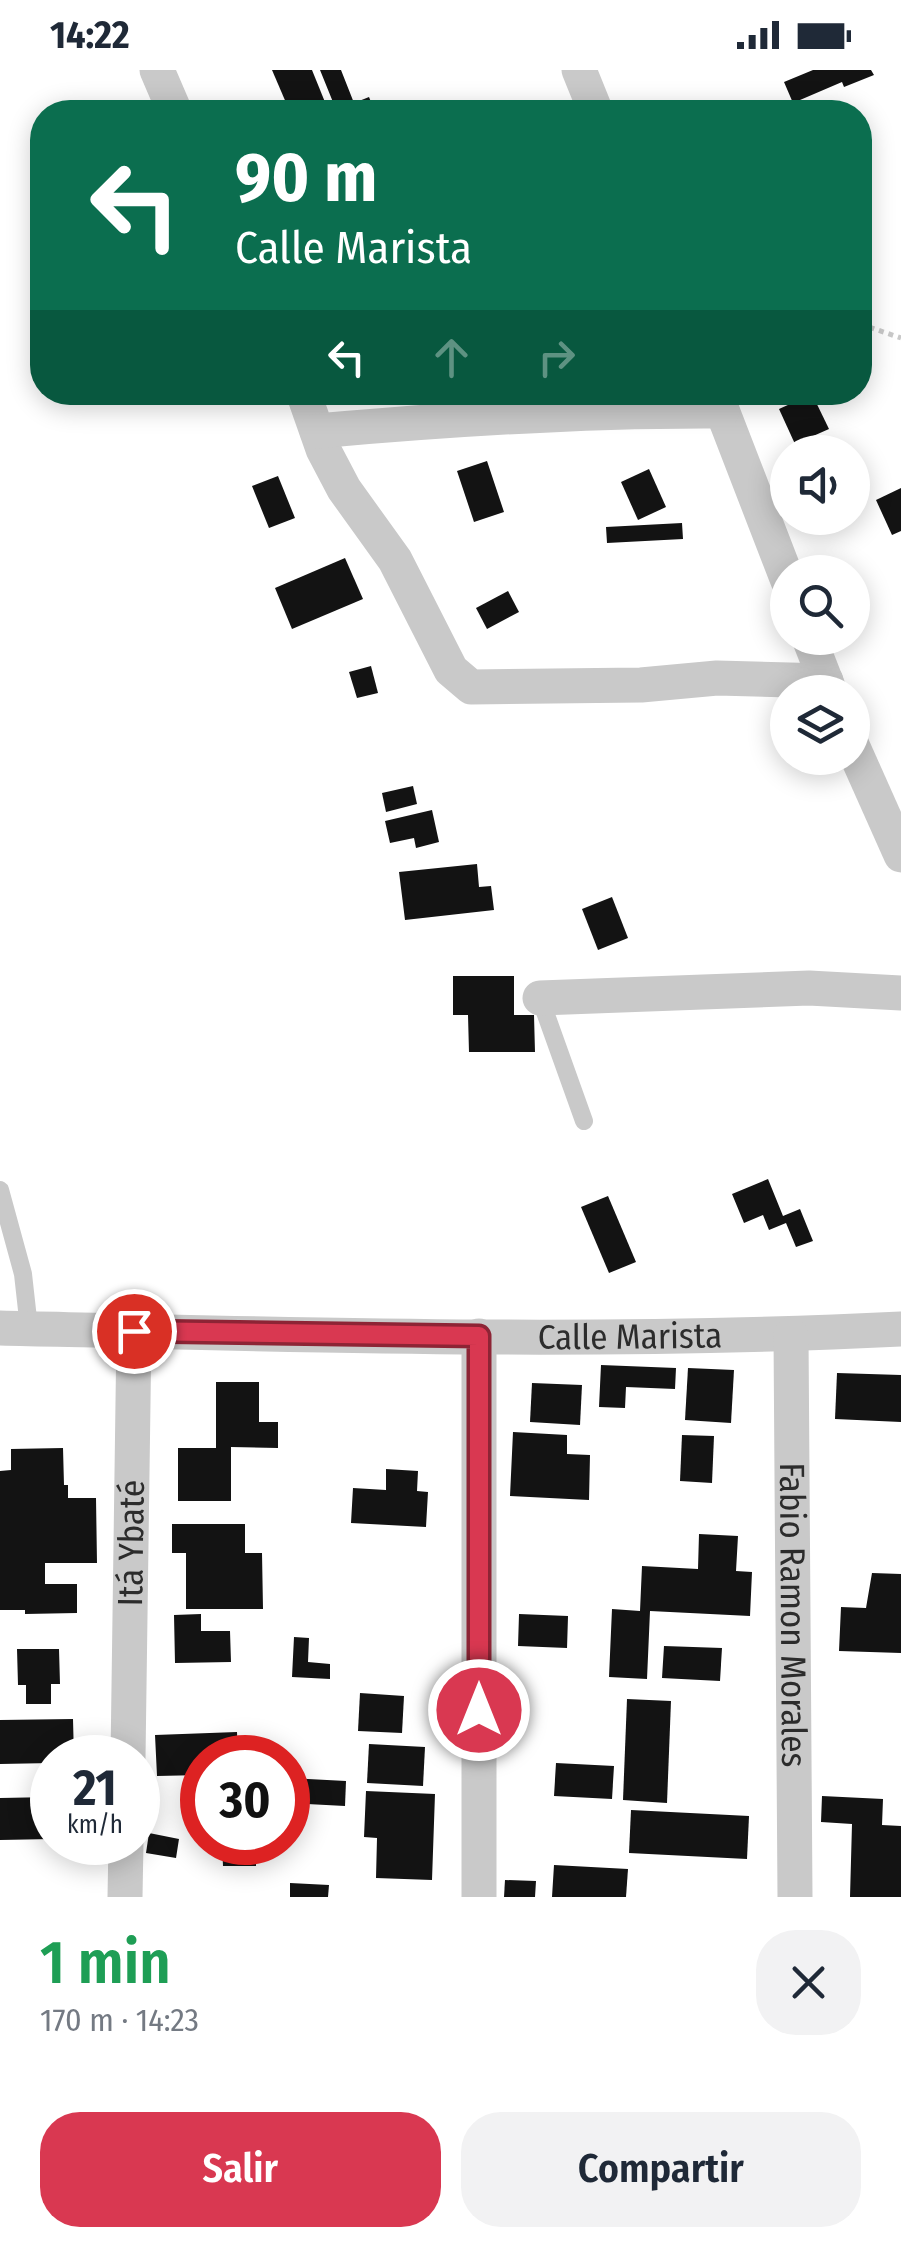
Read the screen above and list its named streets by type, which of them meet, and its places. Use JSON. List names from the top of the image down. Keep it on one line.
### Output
{"streets":{"street":["Calle Marista","Itá Ybaté","Fabio Ramon Morales"]},"crossings":[["Calle Marista","Itá Ybaté"],["Calle Marista","Fabio Ramon Morales"]],"page":{"status":"14:22","turn":["90 m","Calle Marista"],"speed":"21 km/h","limit":"30","heading":["1 min","170 m · 14:23"],"buttons":["Salir","Compartir"]}}
